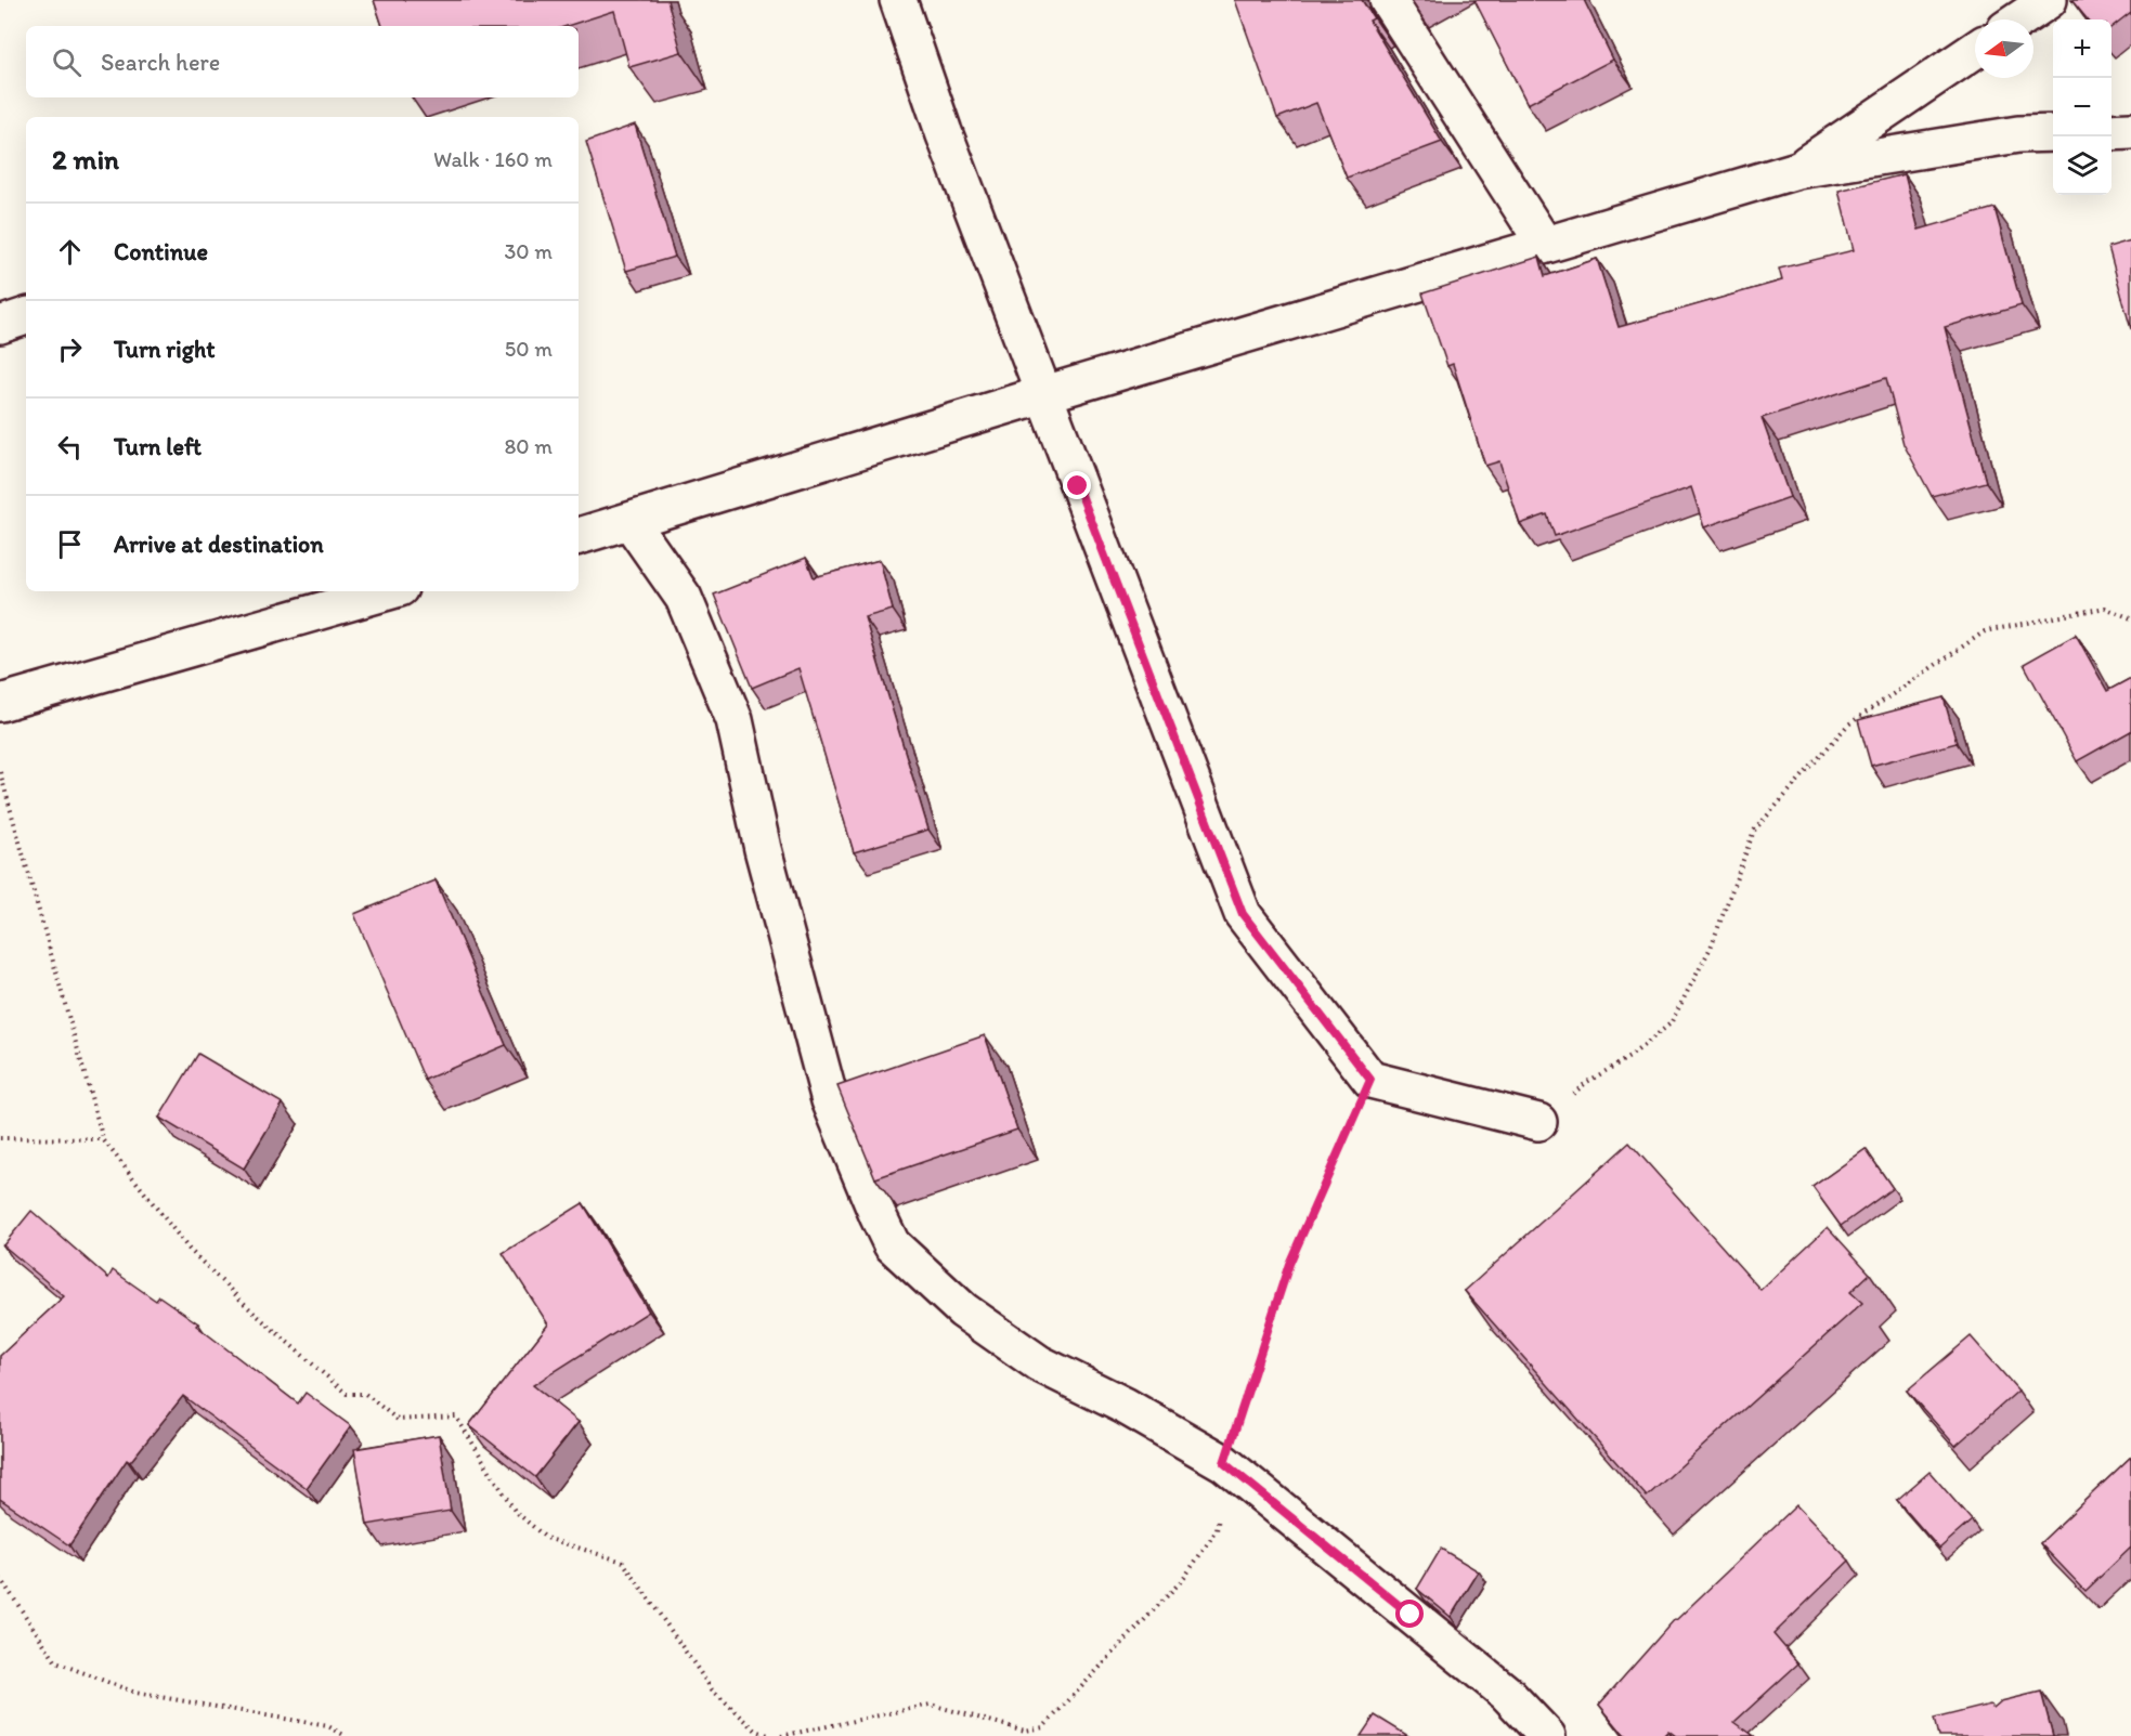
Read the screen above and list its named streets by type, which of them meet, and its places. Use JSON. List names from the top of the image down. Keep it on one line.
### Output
{"north":"left","page":{"map_buttons":["+","−"],"search":"Search here","heading":["2 min","Walk · 160 m"],"list":[["Continue","30 m"],["Turn right","50 m"],["Turn left","80 m"],"Arrive at destination"]}}
